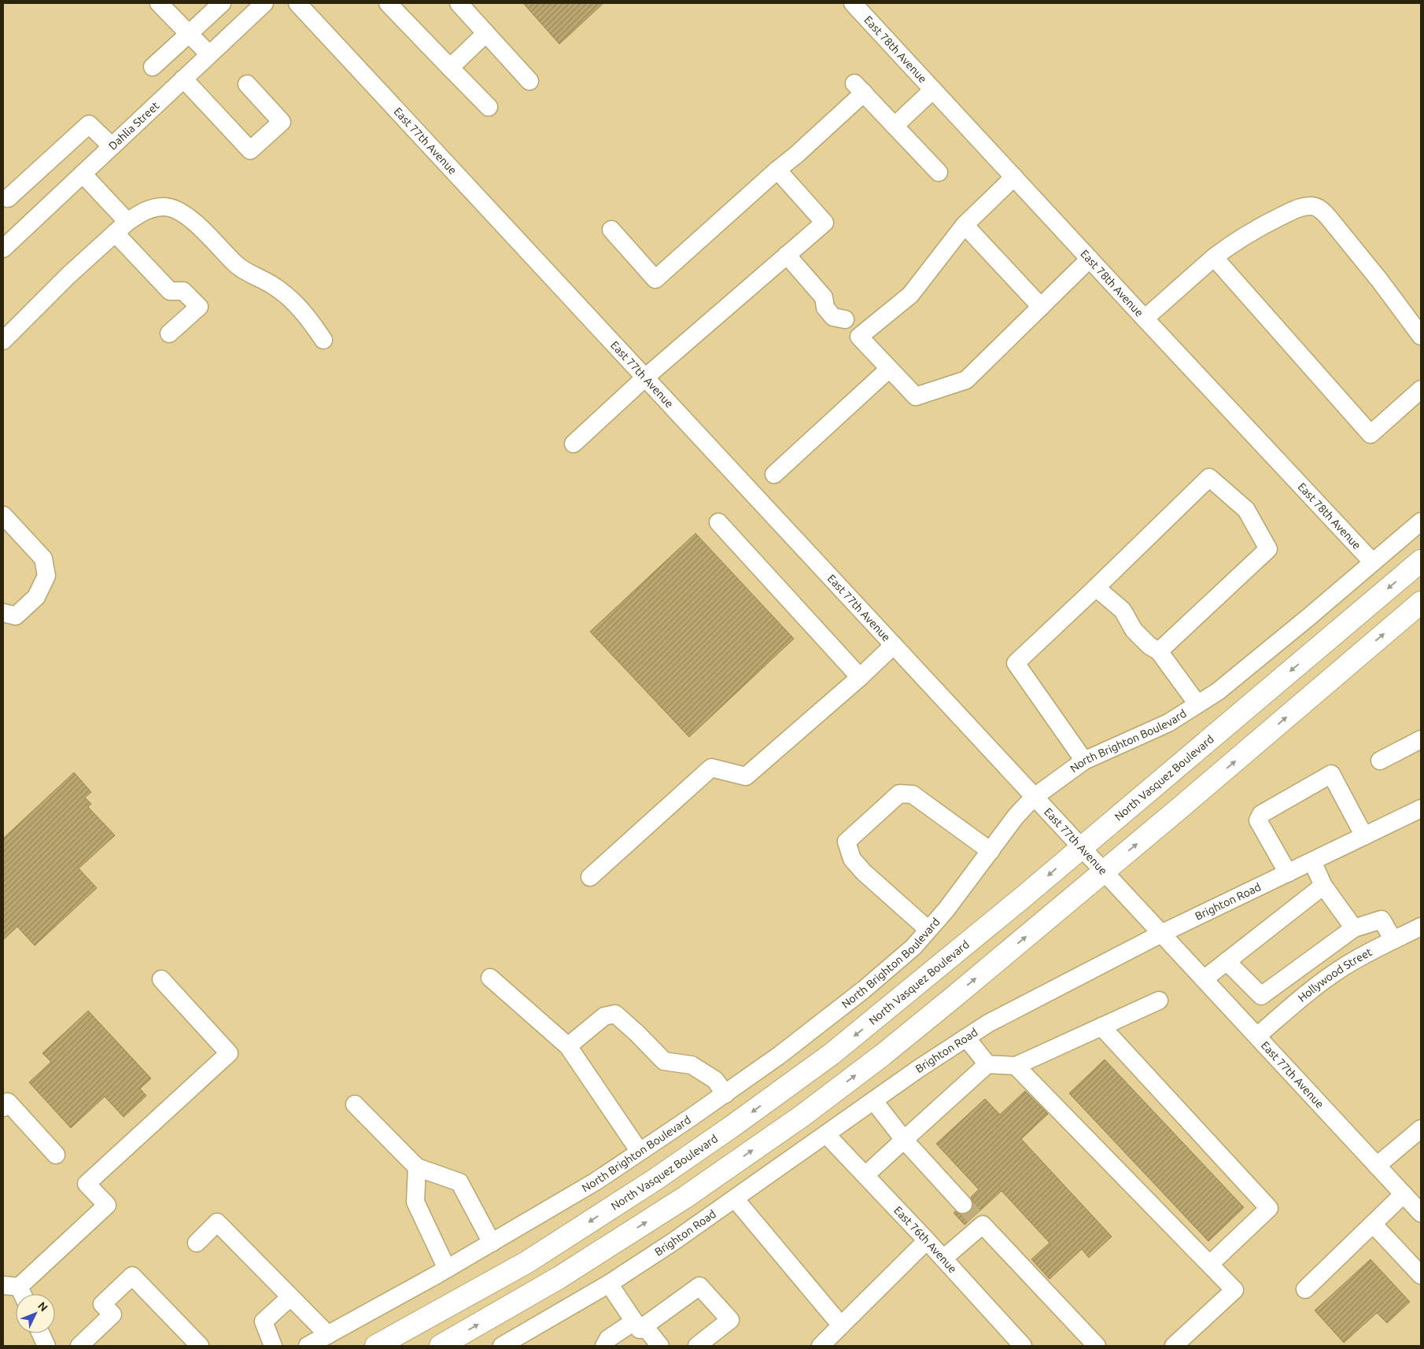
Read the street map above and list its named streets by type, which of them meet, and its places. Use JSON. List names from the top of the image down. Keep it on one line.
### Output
{"streets":{"highway":["North Vasquez Boulevard"],"street":["East 78th Avenue","Dahlia Street","East 77th Avenue","North Brighton Boulevard","Brighton Road","Hollywood Street","East 76th Avenue"]},"crossings":[["East 78th Avenue","North Brighton Boulevard"],["East 77th Avenue","North Brighton Boulevard"],["East 77th Avenue","North Vasquez Boulevard"],["East 77th Avenue","Brighton Road"],["East 77th Avenue","Hollywood Street"],["Brighton Road","East 76th Avenue"]],"north":"top right"}
